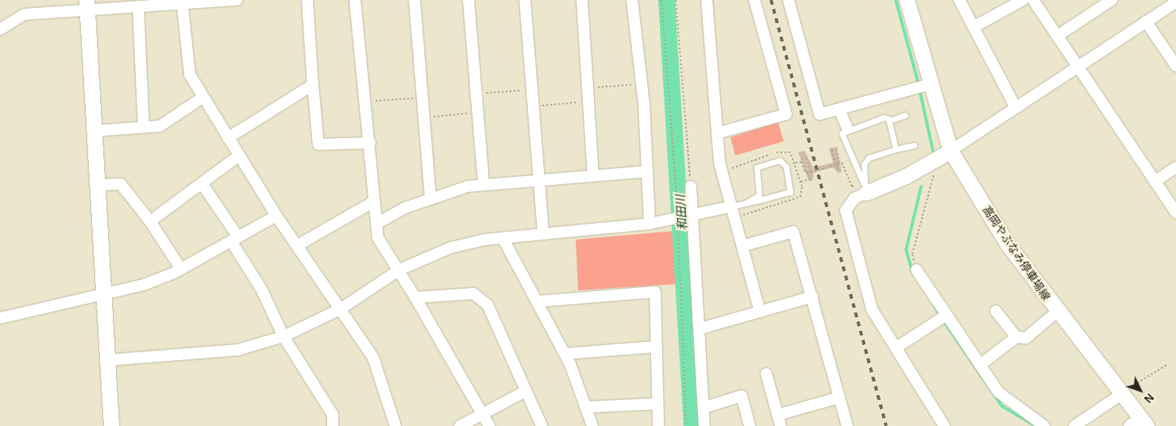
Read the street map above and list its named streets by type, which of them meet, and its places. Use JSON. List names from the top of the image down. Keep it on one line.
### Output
{"streets":{"street":["高岡やぶなみ停車場線"]},"water":["和田川"],"north":"bottom right"}
